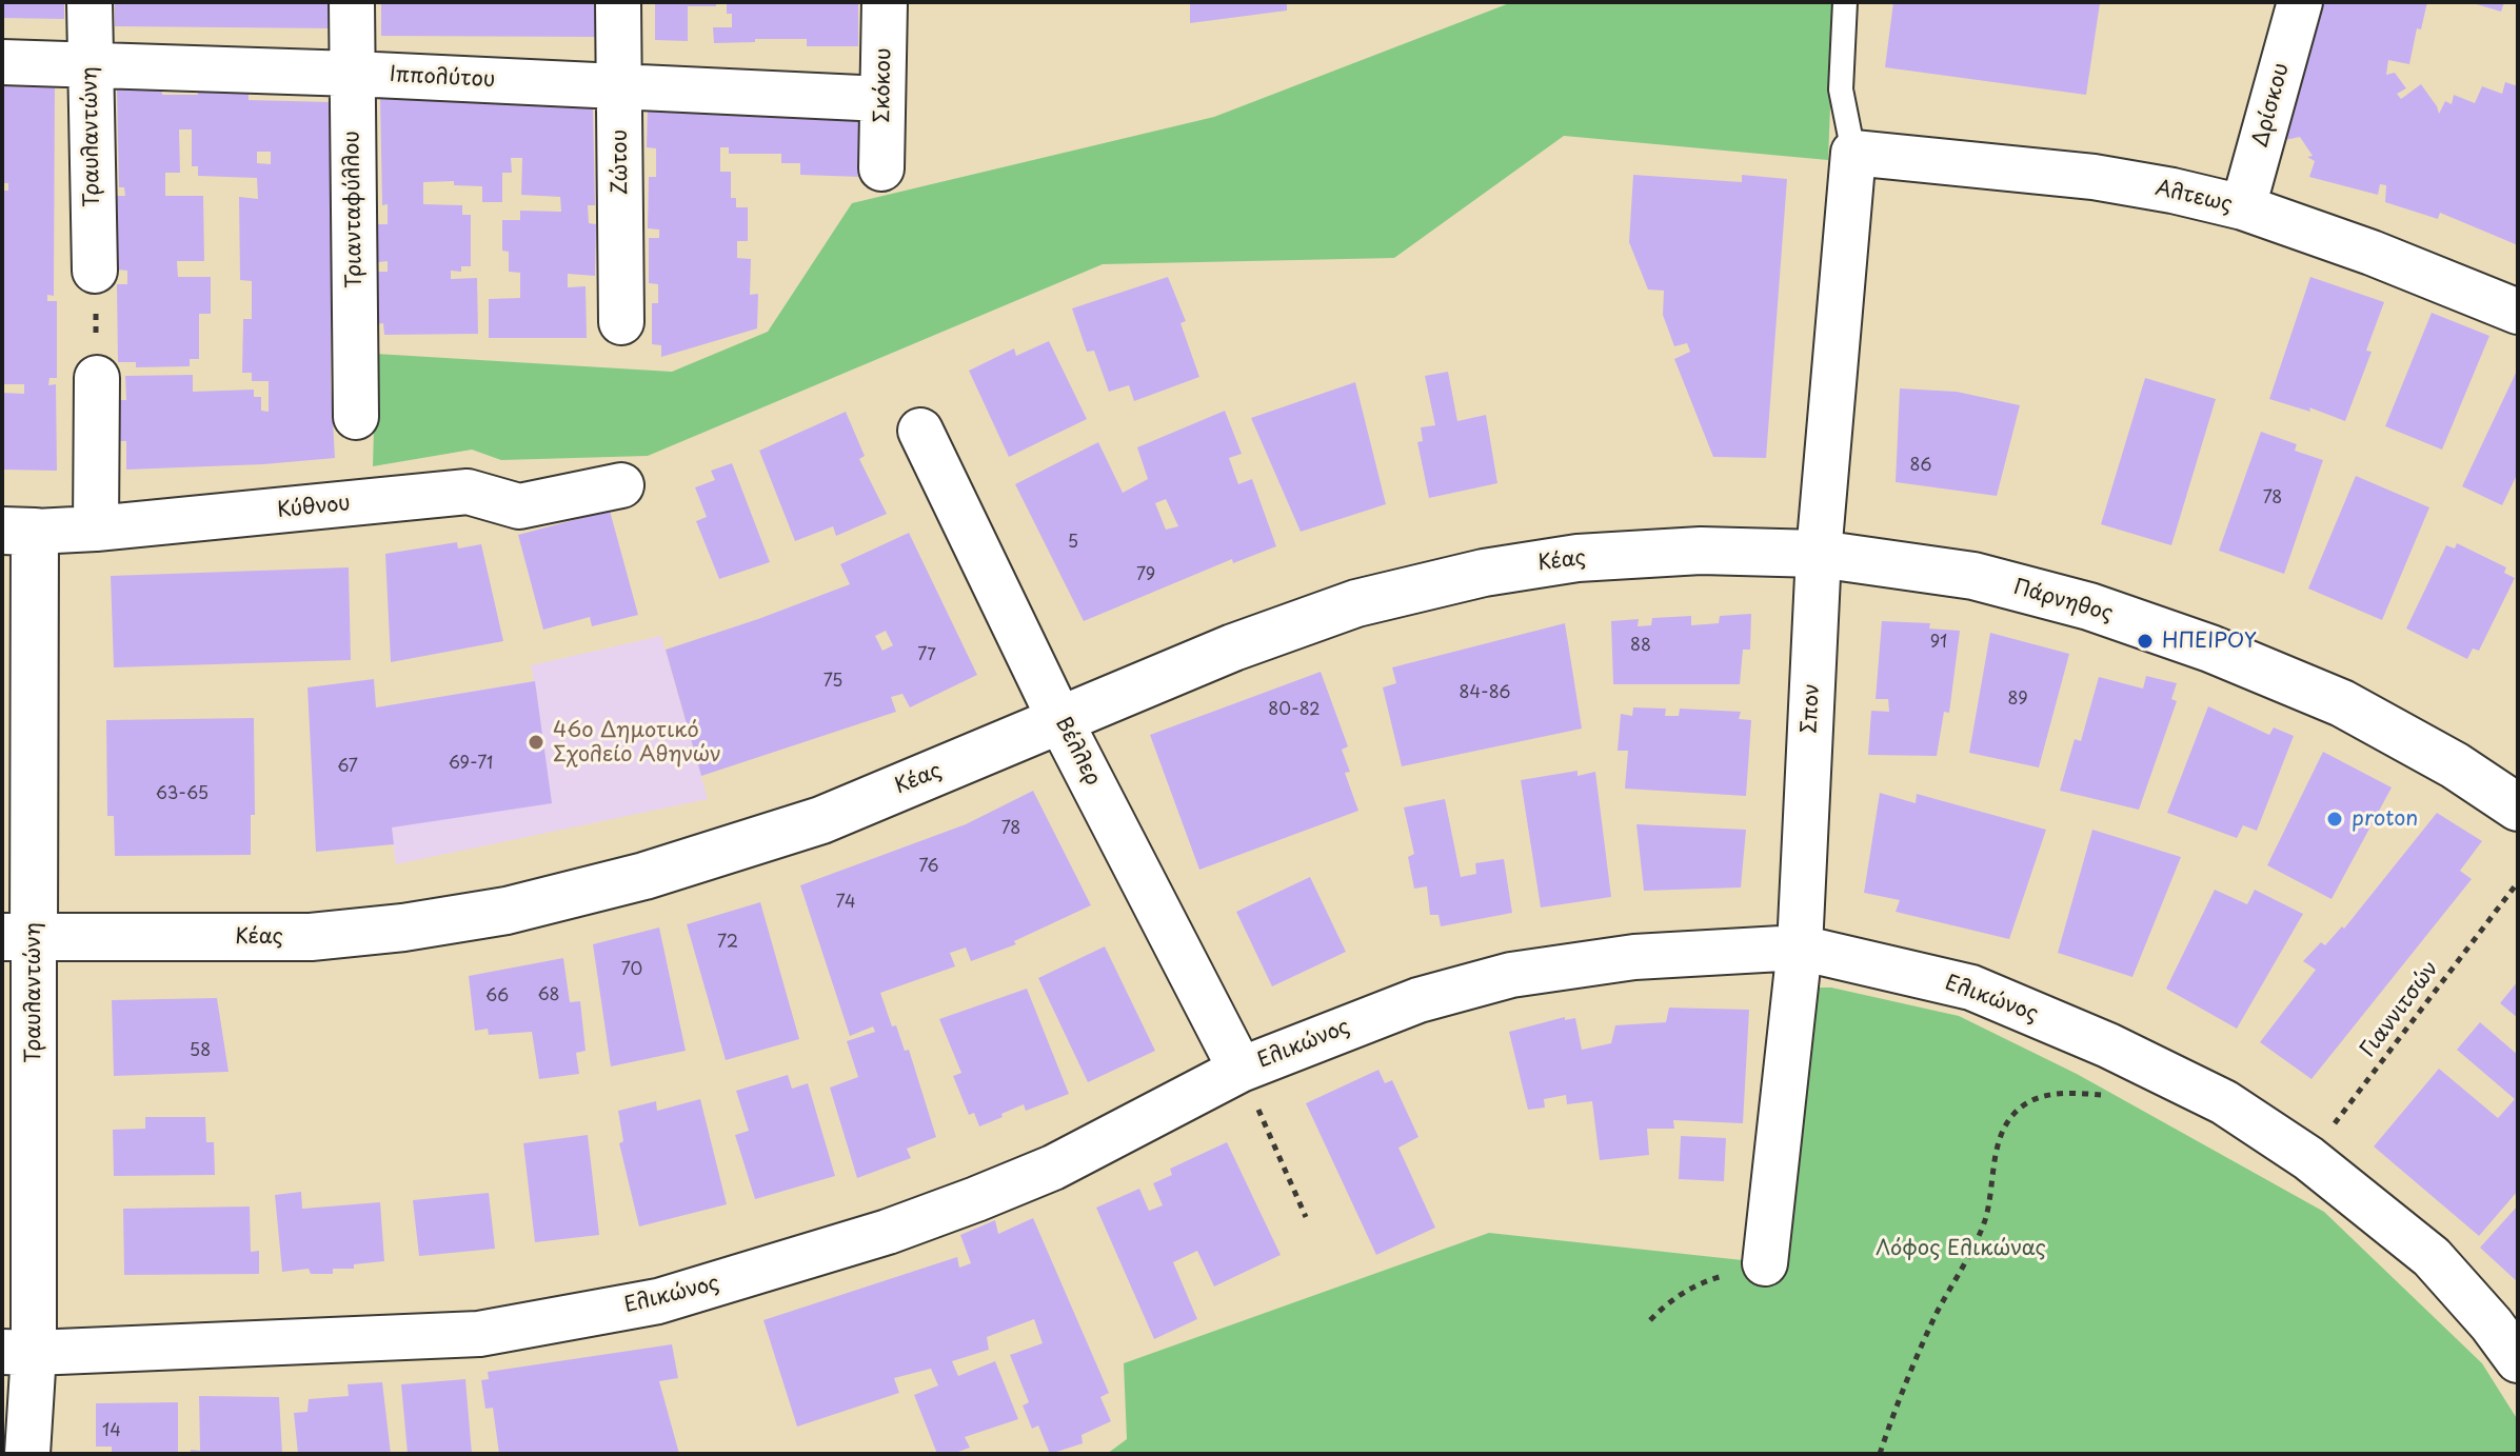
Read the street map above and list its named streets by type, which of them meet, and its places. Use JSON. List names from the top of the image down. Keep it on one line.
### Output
{"streets":{"street":["Ιππολύτου","Σκόκου","Δρίσκου","Τραυλαντώνη","Ζώτου","Αλτεως","Τριανταφύλλου","Κύθνου","Κέας","Πάρνηθος","Σπον","Βέλλερ","Ελικώνος"],"path":["Γιαννιτσών"]},"crossings":[["Ιππολύτου","Σκόκου"],["Ιππολύτου","Τραυλαντώνη"],["Ιππολύτου","Ζώτου"],["Ιππολύτου","Τριανταφύλλου"],["Δρίσκου","Αλτεως"],["Τραυλαντώνη","Κύθνου"],["Τραυλαντώνη","Κέας"],["Τραυλαντώνη","Ελικώνος"],["Αλτεως","Σπον"],["Κέας","Πάρνηθος"],["Κέας","Σπον"],["Κέας","Βέλλερ"],["Πάρνηθος","Σπον"],["Σπον","Ελικώνος"],["Βέλλερ","Ελικώνος"],["Ελικώνος","Γιαννιτσών"]],"parks":["Λόφος Ελικώνας"],"places":["ΗΠΕΙΡΟΥ","46ο Δημοτικό Σχολείο Αθηνών","proton"],"house_numbers":["86","78","5","79","91","88","77","75","84-86","89","80-82","69-71","67","63-65","78","76","74","72","70","68","66","58","14"]}
